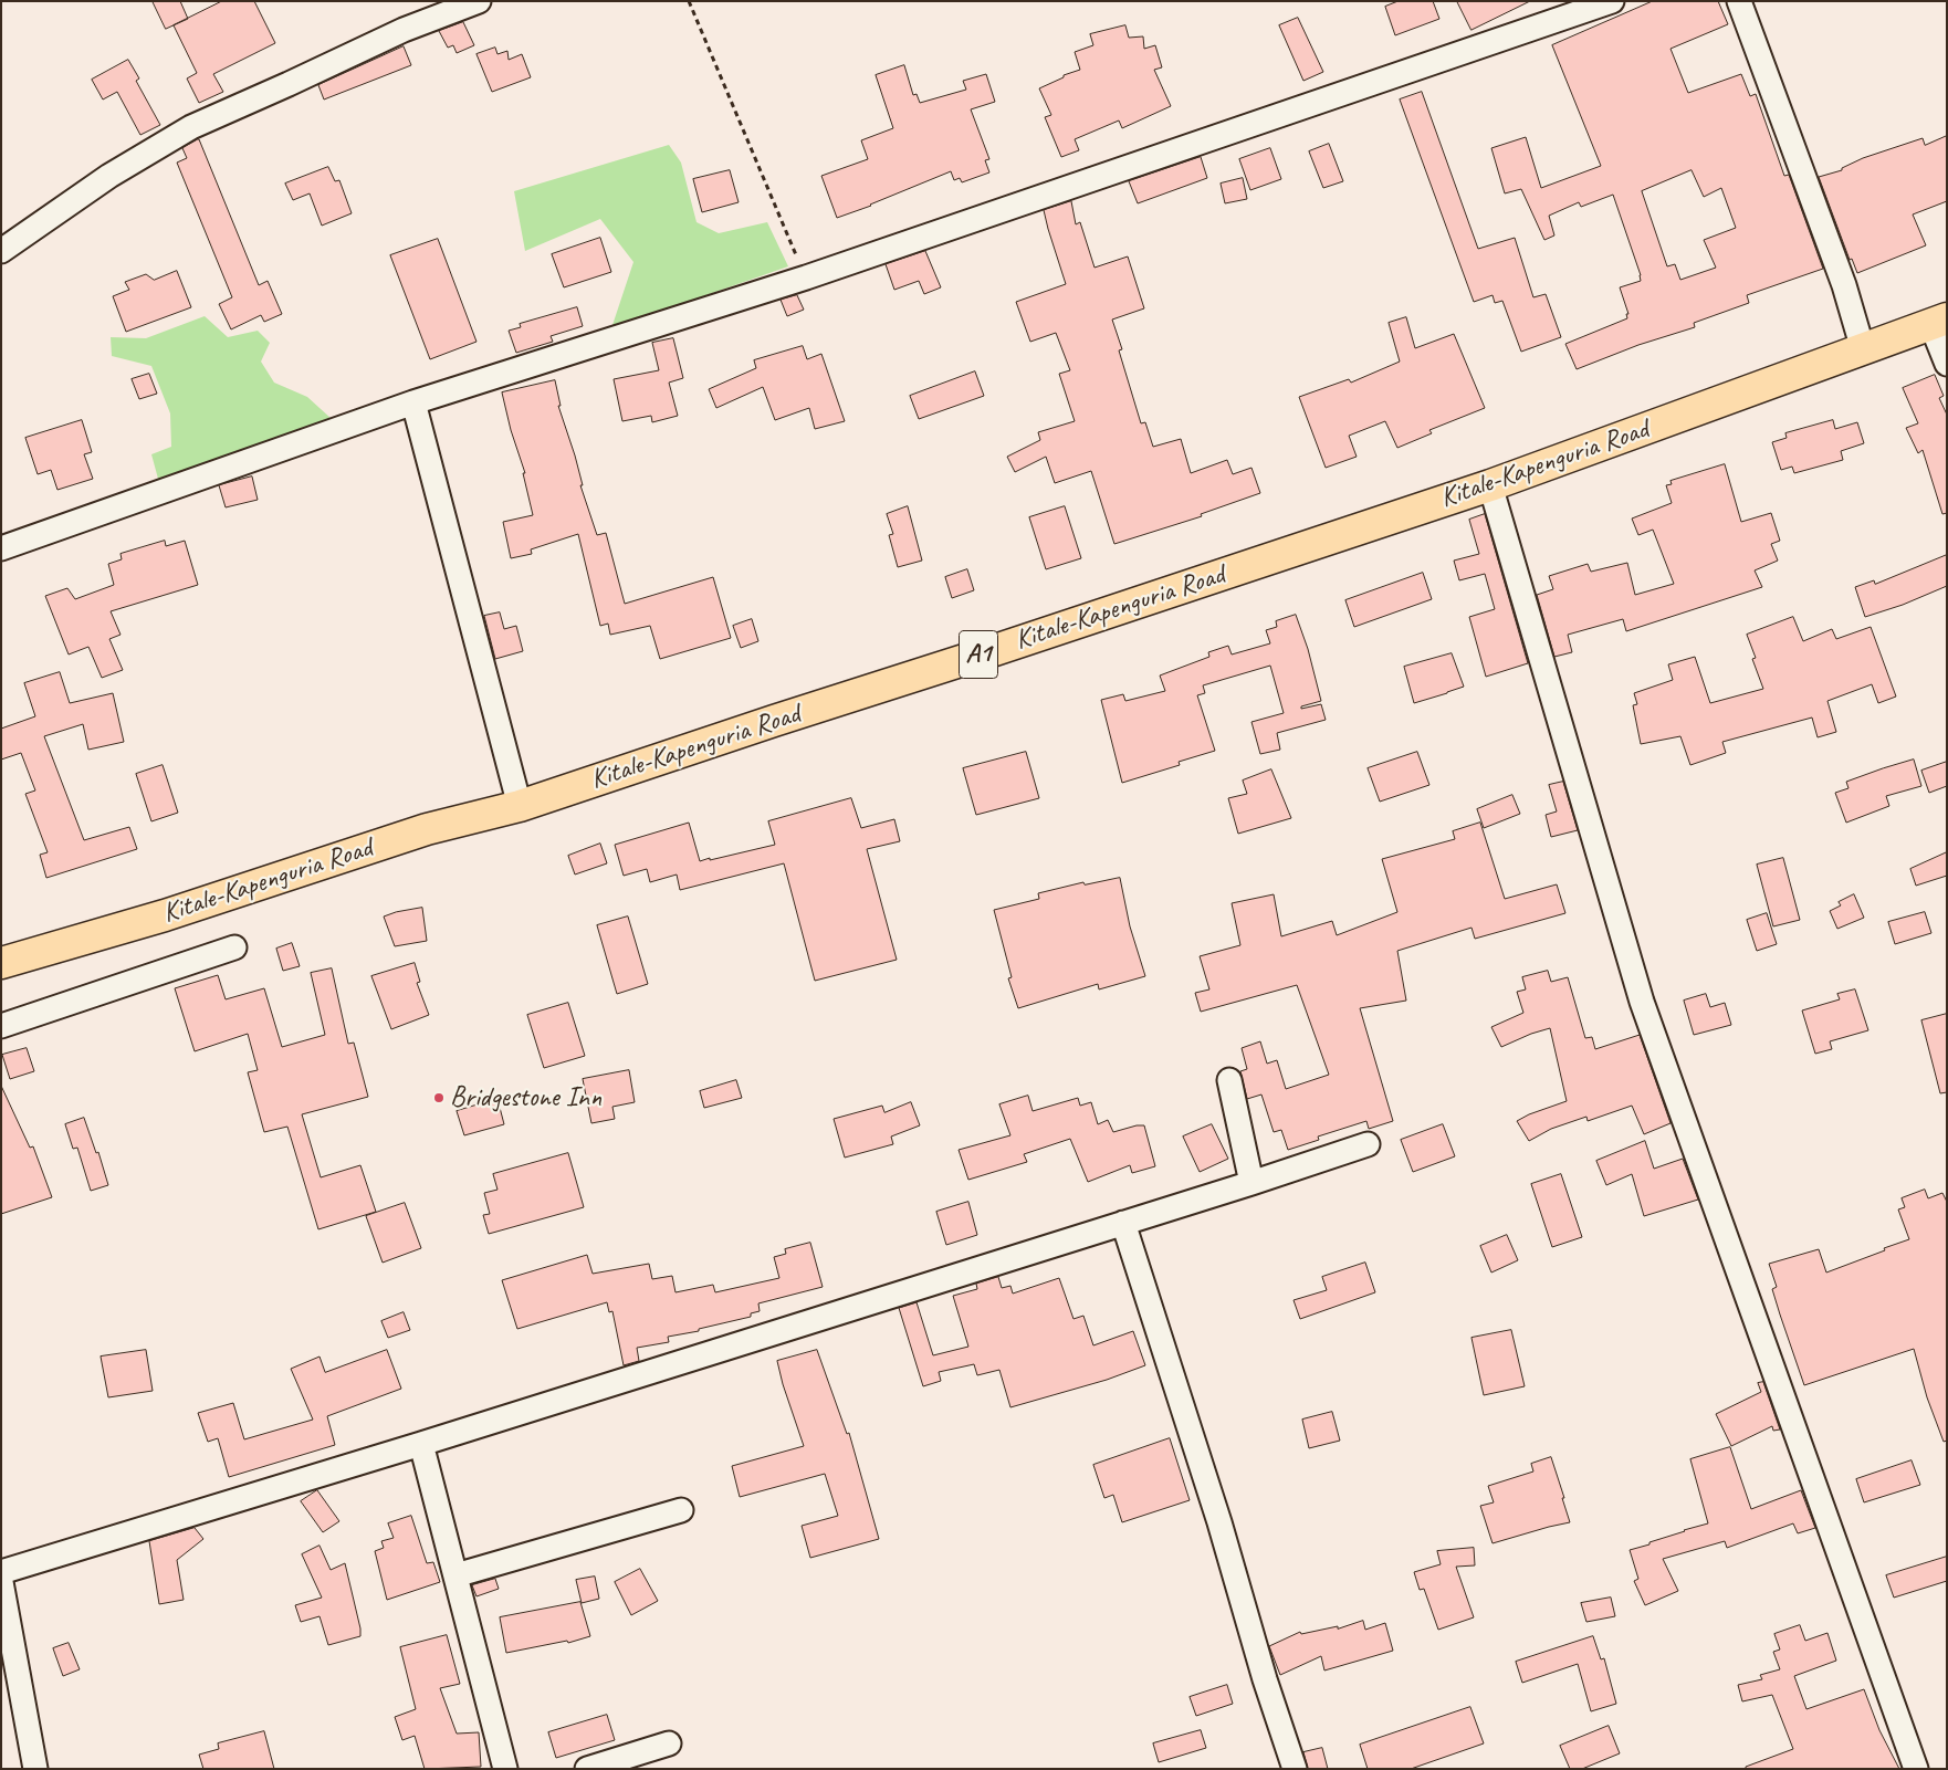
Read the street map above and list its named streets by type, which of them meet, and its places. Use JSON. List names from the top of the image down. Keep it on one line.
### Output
{"streets":{"highway":["Kitale-Kapenguria Road","A1"]},"places":["Bridgestone Inn"]}
